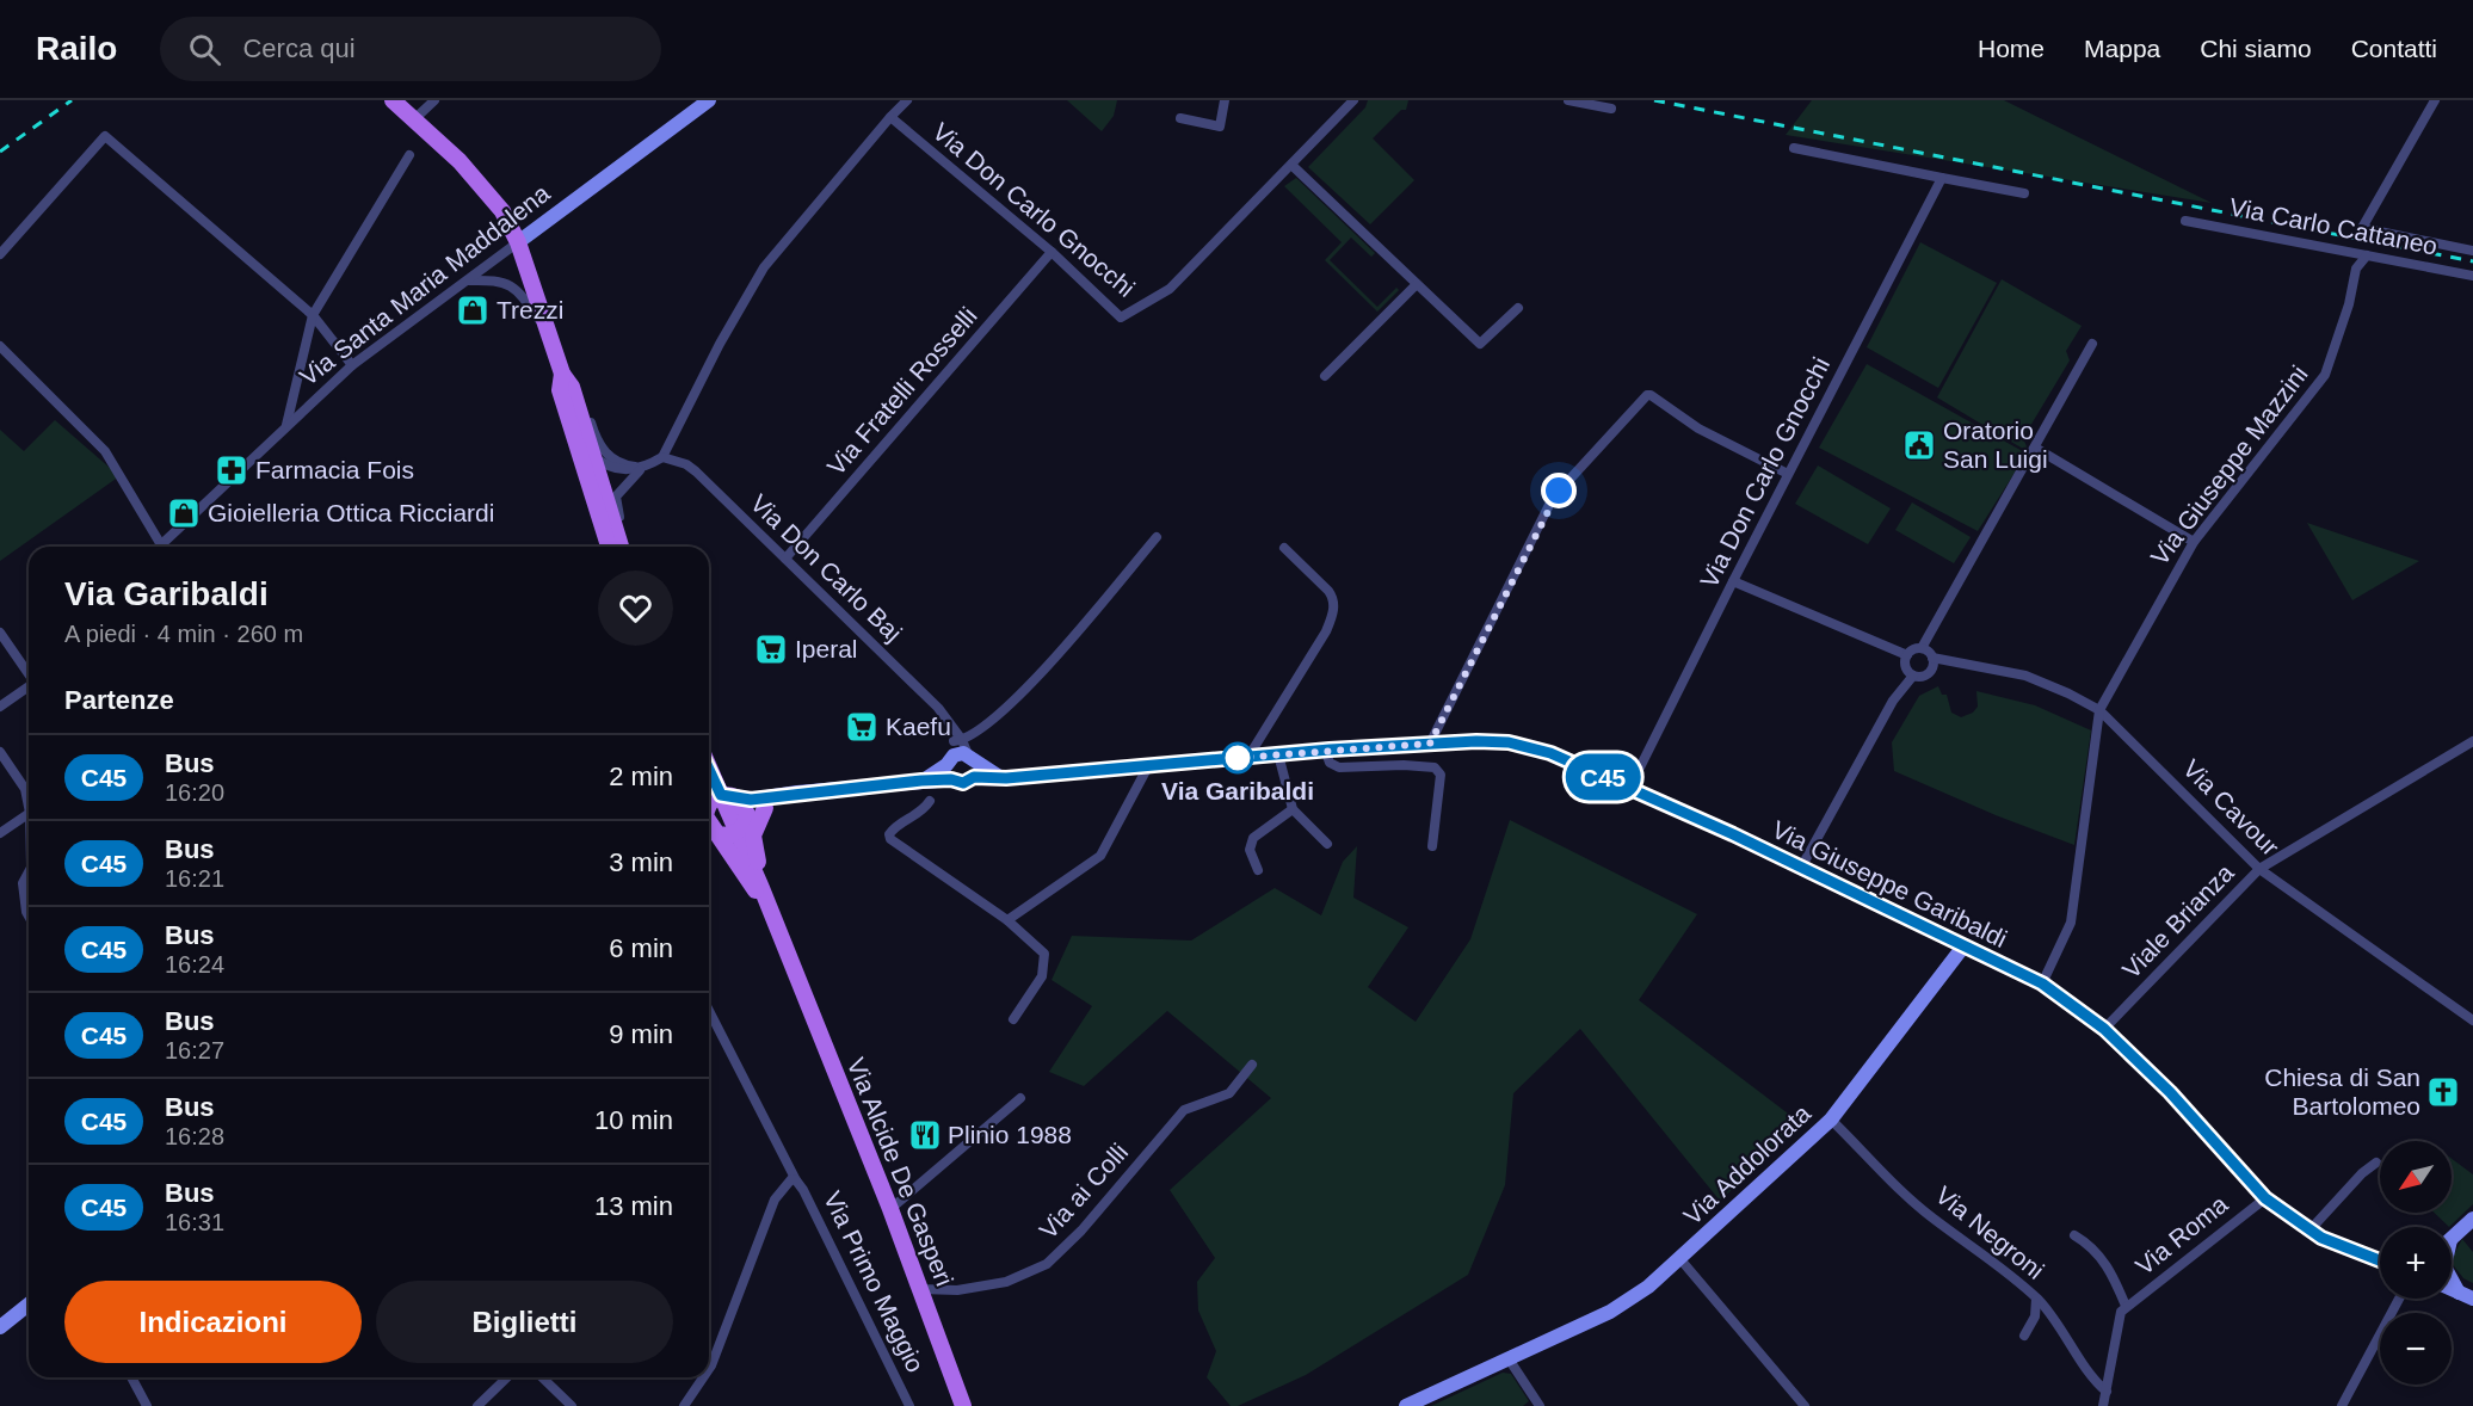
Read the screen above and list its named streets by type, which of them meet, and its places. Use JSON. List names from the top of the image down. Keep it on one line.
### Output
{"streets":{"main road":["Via Alcide De Gasperi"],"street":["Via Don Carlo Gnocchi","Via Carlo Cattaneo","Via Santa Maria Maddalena","Via Fratelli Rosselli","Via Giuseppe Mazzini","Via Don Carlo Baj","Via Cavour","Via Giuseppe Garibaldi","Viale Brianza","Via Addolorata","Via ai Colli","Via Negroni","Via Roma","Via Primo Maggio"]},"crossings":[["Via Don Carlo Gnocchi","Via Fratelli Rosselli"],["Via Don Carlo Gnocchi","Via Giuseppe Garibaldi"],["Via Carlo Cattaneo","Via Giuseppe Mazzini"],["Via Fratelli Rosselli","Via Don Carlo Baj"],["Via Giuseppe Mazzini","Via Cavour"],["Via Giuseppe Mazzini","Via Giuseppe Garibaldi"],["Via Don Carlo Baj","Via Giuseppe Garibaldi"],["Via Cavour","Viale Brianza"],["Via Giuseppe Garibaldi","Viale Brianza"],["Via Giuseppe Garibaldi","Via Addolorata"],["Via Giuseppe Garibaldi","Via Roma"],["Via Addolorata","Via Negroni"],["Via Alcide De Gasperi","Via ai Colli"]],"places":{"shop":["Trezzi","Gioielleria Ottica Ricciardi"],"public building":["Oratorio San Luigi"],"pharmacy":["Farmacia Fois"],"supermarket":["Iperal","Kaefu"],"other":["Via Garibaldi"],"church":["Chiesa di San Bartolomeo"],"restaurant":["Plinio 1988"]},"lines":["bus line C45"],"north":"bottom left","page":{"header":"Railo","search":"Cerca qui","nav":["Home","Mappa","Chi siamo","Contatti"],"on_map":"C45","heading":[["Via Garibaldi","A piedi · 4 min · 260 m"],"Partenze"],"list":[{"mark":"C45","name":"Bus","note":"16:20","value":"2 min"},{"mark":"C45","name":"Bus","note":"16:21","value":"3 min"},{"mark":"C45","name":"Bus","note":"16:24","value":"6 min"},{"mark":"C45","name":"Bus","note":"16:27","value":"9 min"},{"mark":"C45","name":"Bus","note":"16:28","value":"10 min"},{"mark":"C45","name":"Bus","note":"16:31","value":"13 min"}],"map_buttons":["+","−"],"buttons":["Indicazioni","Biglietti"]}}
